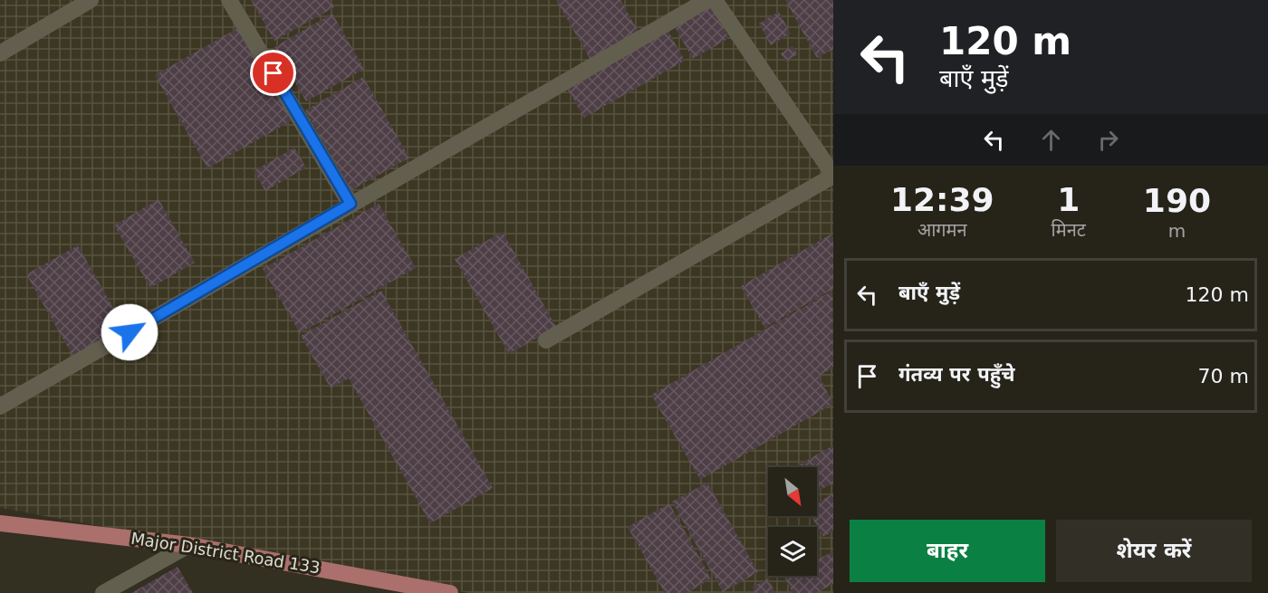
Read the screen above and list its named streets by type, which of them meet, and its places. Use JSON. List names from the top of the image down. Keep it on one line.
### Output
{"streets":{"main road":["Major District Road 133"]},"north":"bottom right","page":{"turn":["120 m","बाएँ मुड़ें"],"eta":["12:39","आगमन","1","मिनट","190","m"],"list":[{"name":"बाएँ मुड़ें","value":"120 m"},{"name":"गंतव्य पर पहुँचे","value":"70 m"}],"buttons":["बाहर","शेयर करें"]}}
